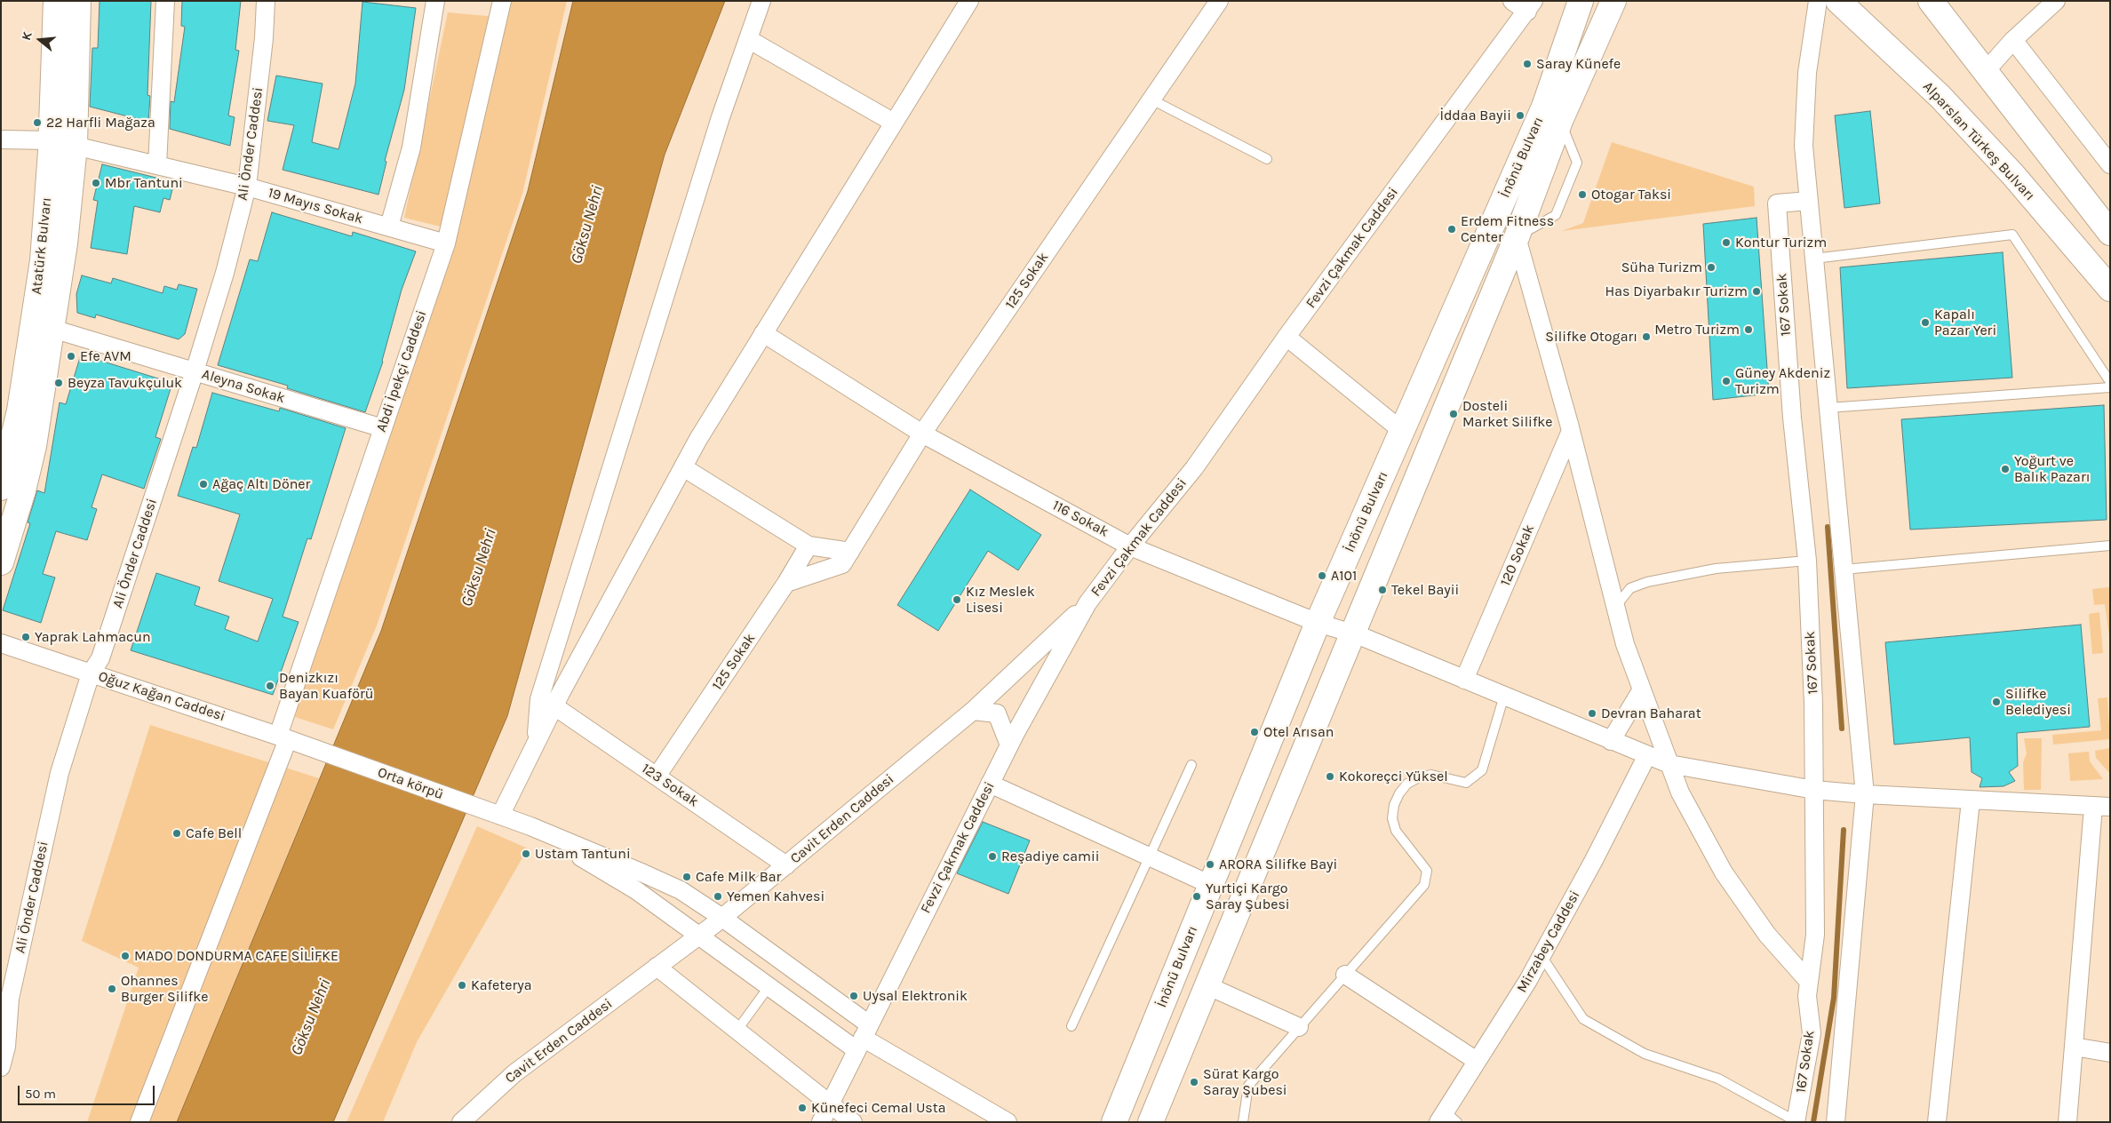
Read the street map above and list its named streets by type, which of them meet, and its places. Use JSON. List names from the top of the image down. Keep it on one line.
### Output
{"streets":{"main road":["Alparslan Türkeş Bulvarı","İnönü Bulvarı","Atatürk Bulvarı"],"street":["Ali Önder Caddesi","19 Mayıs Sokak","Fevzi Çakmak Caddesi","125 Sokak","167 Sokak","Abdi İpekçi Caddesi","Aleyna Sokak","116 Sokak","120 Sokak","Oğuz Kağan Caddesi","Orta körpü","123 Sokak","Cavit Erden Caddesi","Mirzabey Caddesi"]},"crossings":[["Ali Önder Caddesi","19 Mayıs Sokak"],["Ali Önder Caddesi","Aleyna Sokak"],["Ali Önder Caddesi","Oğuz Kağan Caddesi"],["İnönü Bulvarı","116 Sokak"],["19 Mayıs Sokak","Atatürk Bulvarı"],["19 Mayıs Sokak","Abdi İpekçi Caddesi"],["Fevzi Çakmak Caddesi","116 Sokak"],["Fevzi Çakmak Caddesi","Cavit Erden Caddesi"],["125 Sokak","116 Sokak"],["125 Sokak","123 Sokak"],["167 Sokak","116 Sokak"],["Abdi İpekçi Caddesi","Aleyna Sokak"],["Abdi İpekçi Caddesi","Oğuz Kağan Caddesi"],["116 Sokak","120 Sokak"],["116 Sokak","Mirzabey Caddesi"],["Oğuz Kağan Caddesi","Orta körpü"],["123 Sokak","Cavit Erden Caddesi"]],"water":["Göksu Nehri"],"places":["Saray Künefe","İddaa Bayii","22 Harfli Mağaza","Mbr Tantuni","Otogar Taksi","Erdem Fitness Center","Kontur Turizm","Süha Turizm","Has Diyarbakır Turizm","Kapalı Pazar Yeri","Metro Turizm","Silifke Otogarı","Efe AVM","Güney Akdeniz Turizm","Beyza Tavukçuluk","Dosteli Market Silifke","Yoğurt ve Balık Pazarı","Ağaç Altı Döner","A101","Tekel Bayii","Kız Meslek Lisesi","Yaprak Lahmacun","Denizkızı Bayan Kuaförü","Silifke Belediyesi","Devran Baharat","Otel Arısan","Kokoreçci Yüksel","Cafe Bell","Ustam Tantuni","Reşadiye camii","ARORA Silifke Bayi","Cafe Milk Bar","Yemen Kahvesi","Yurtiçi Kargo Saray Şubesi","MADO DONDURMA CAFE SİLİFKE","Kafeterya","Ohannes Burger Silifke","Uysal Elektronik","Sürat Kargo Saray Şubesi","Künefeci Cemal Usta"],"scale_bar":"50 m","north":"left"}
